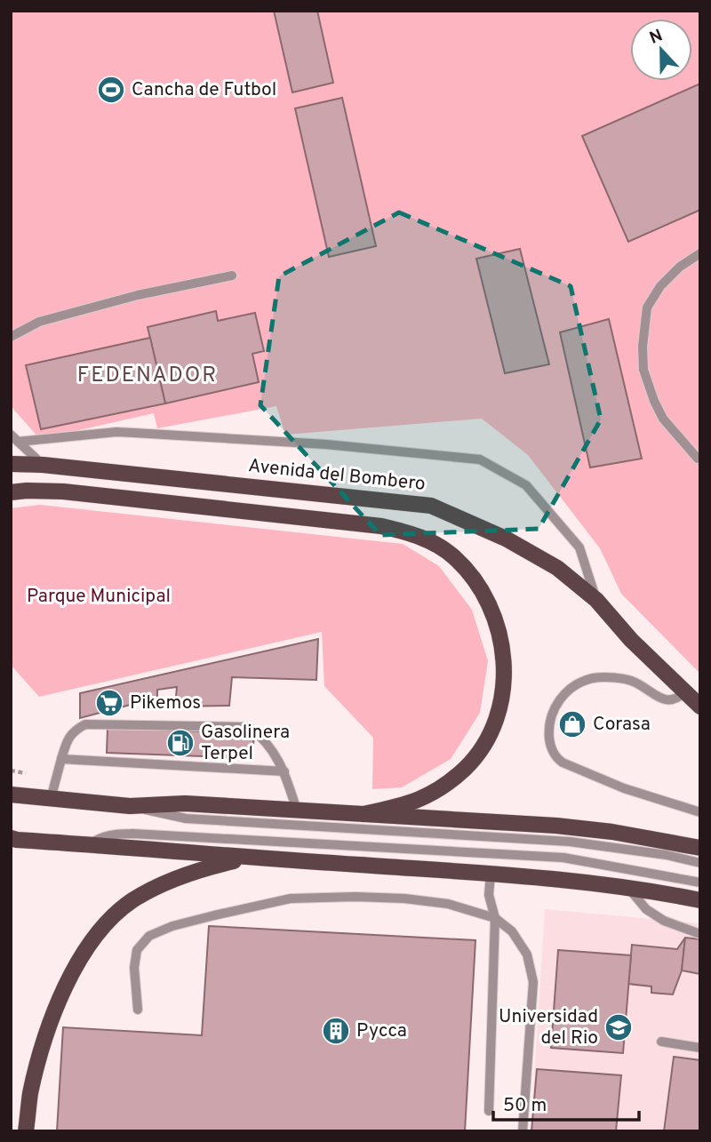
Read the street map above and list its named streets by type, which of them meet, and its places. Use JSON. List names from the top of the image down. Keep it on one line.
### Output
{"streets":{"main road":["Avenida del Bombero"]},"districts":["FEDENADOR"],"parks":["Parque Municipal"],"places":{"sports":["Cancha de Futbol"],"supermarket":["Pikemos"],"shop":["Corasa"],"fuel station":["Gasolinera Terpel"],"school or university":["Universidad del Rio"],"building":["Pycca"]},"scale_bar":"50 m","north":"top"}
